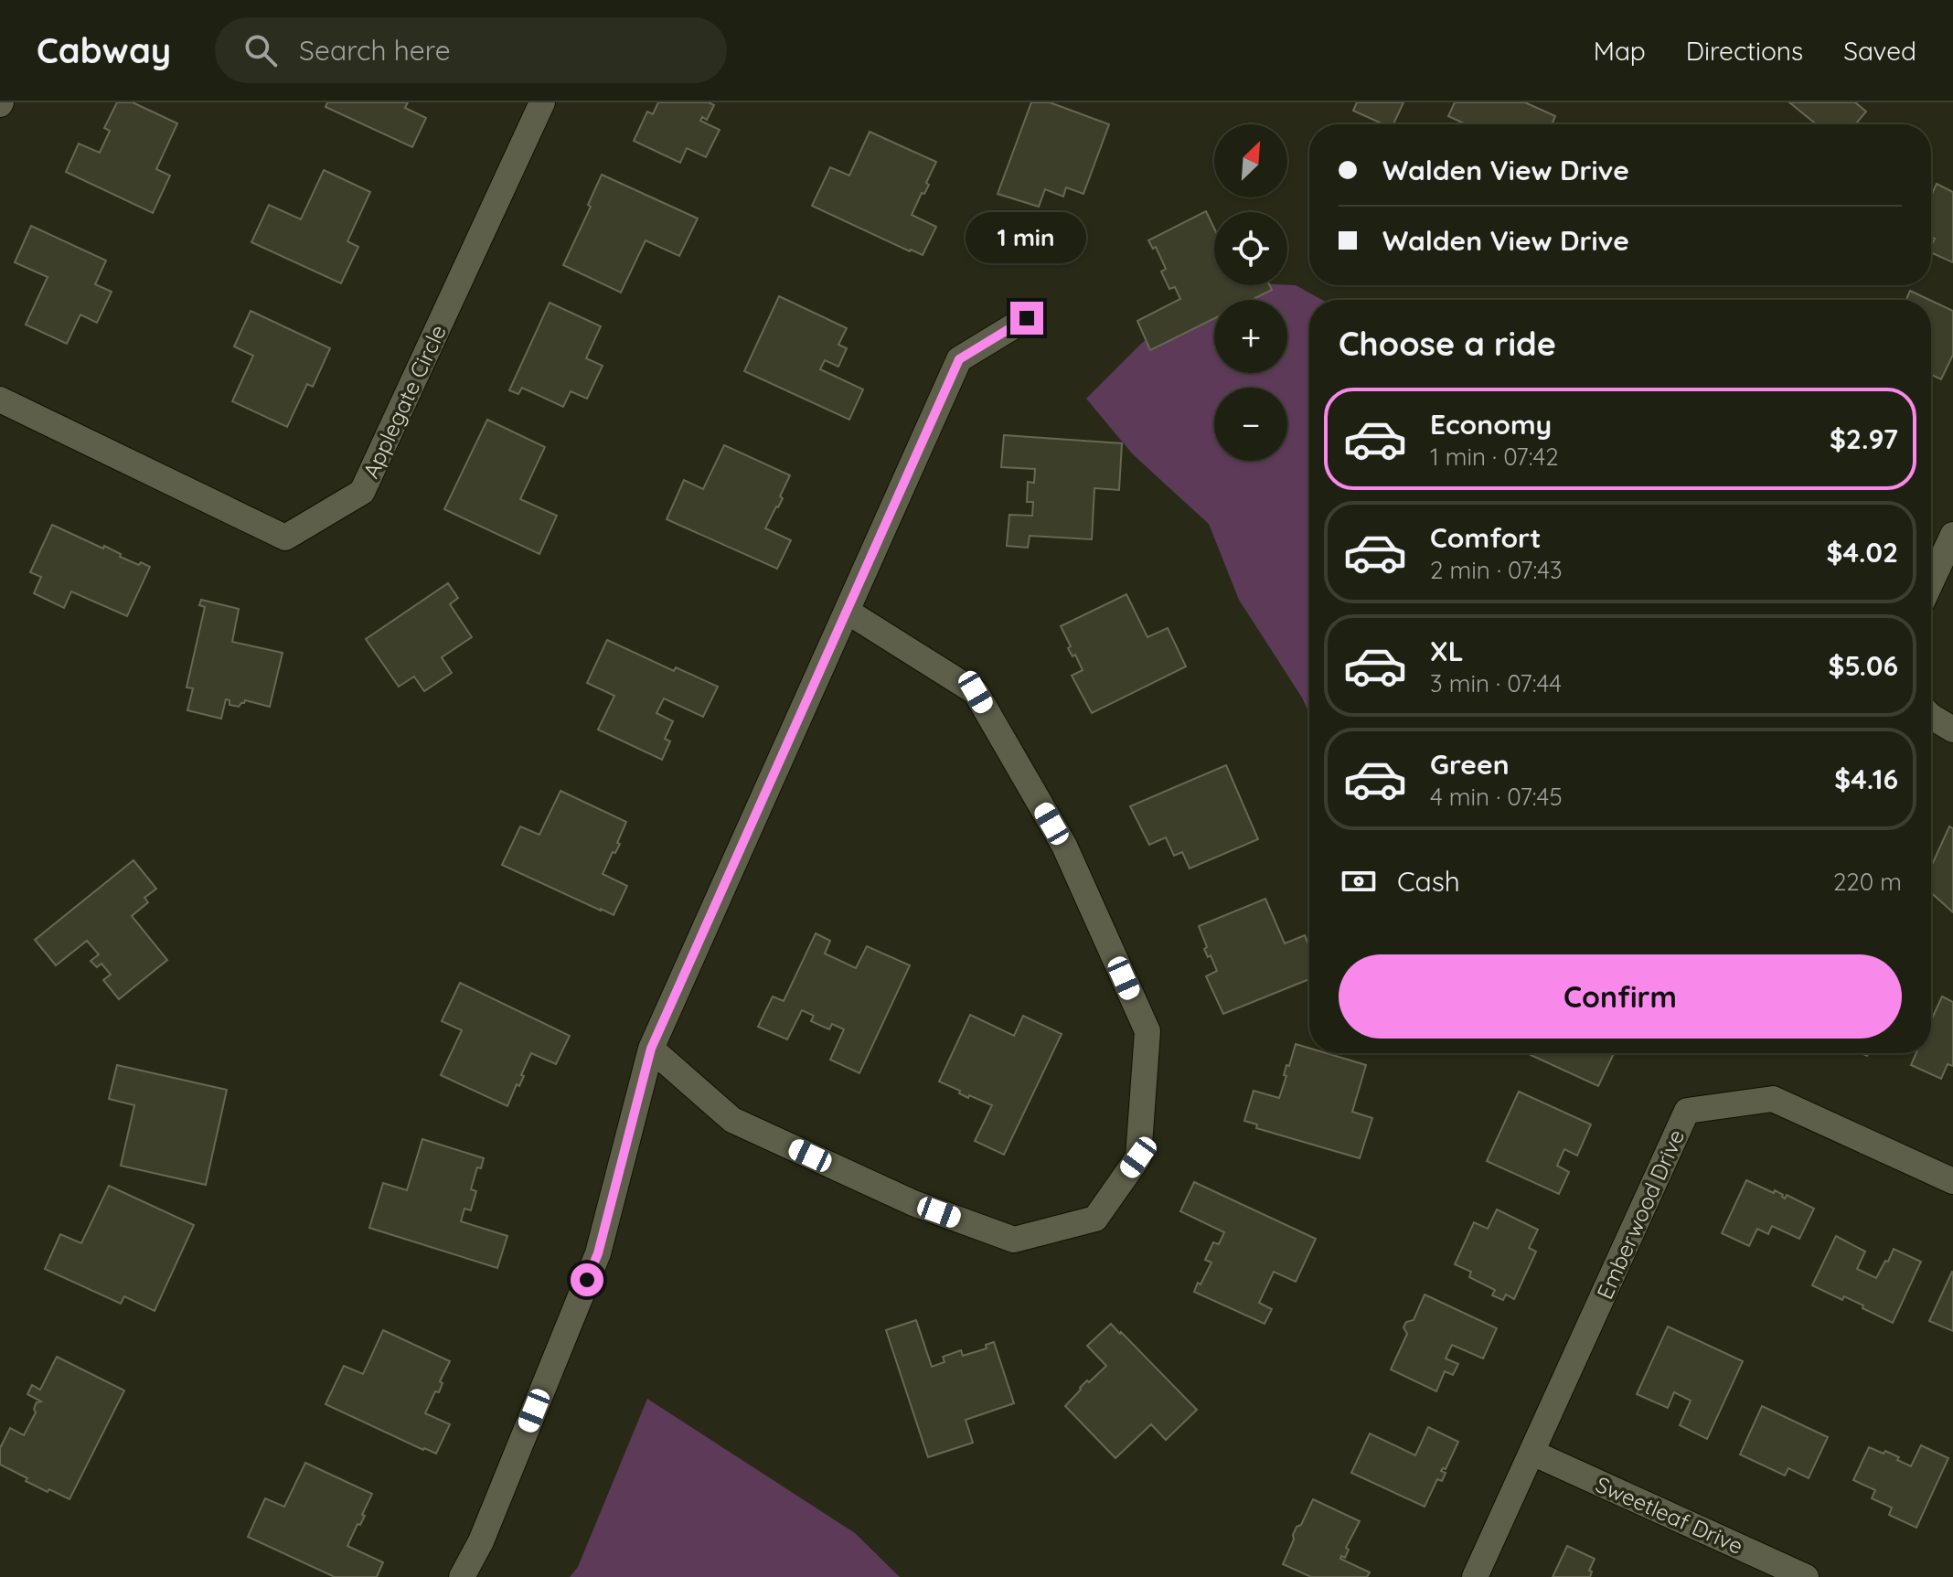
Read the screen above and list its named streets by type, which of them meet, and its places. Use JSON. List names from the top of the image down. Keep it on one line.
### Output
{"streets":{"street":["Applegate Circle","Emberwood Drive","Sweetleaf Drive"]},"crossings":[["Emberwood Drive","Sweetleaf Drive"]],"north":"top right","page":{"header":"Cabway","search":"Search here","nav":["Map","Directions","Saved"],"map_buttons":["+","−"],"banner":["Walden View Drive","Walden View Drive"],"bubble":"1 min","heading":"Choose a ride","list":[{"name":"Economy","note":"1 min · 07:42","value":"$2.97"},{"name":"Comfort","note":"2 min · 07:43","value":"$4.02"},{"name":"XL","note":"3 min · 07:44","value":"$5.06"},{"name":"Green","note":"4 min · 07:45","value":"$4.16"}],"pay":["Cash","220 m"],"buttons":"Confirm"}}
